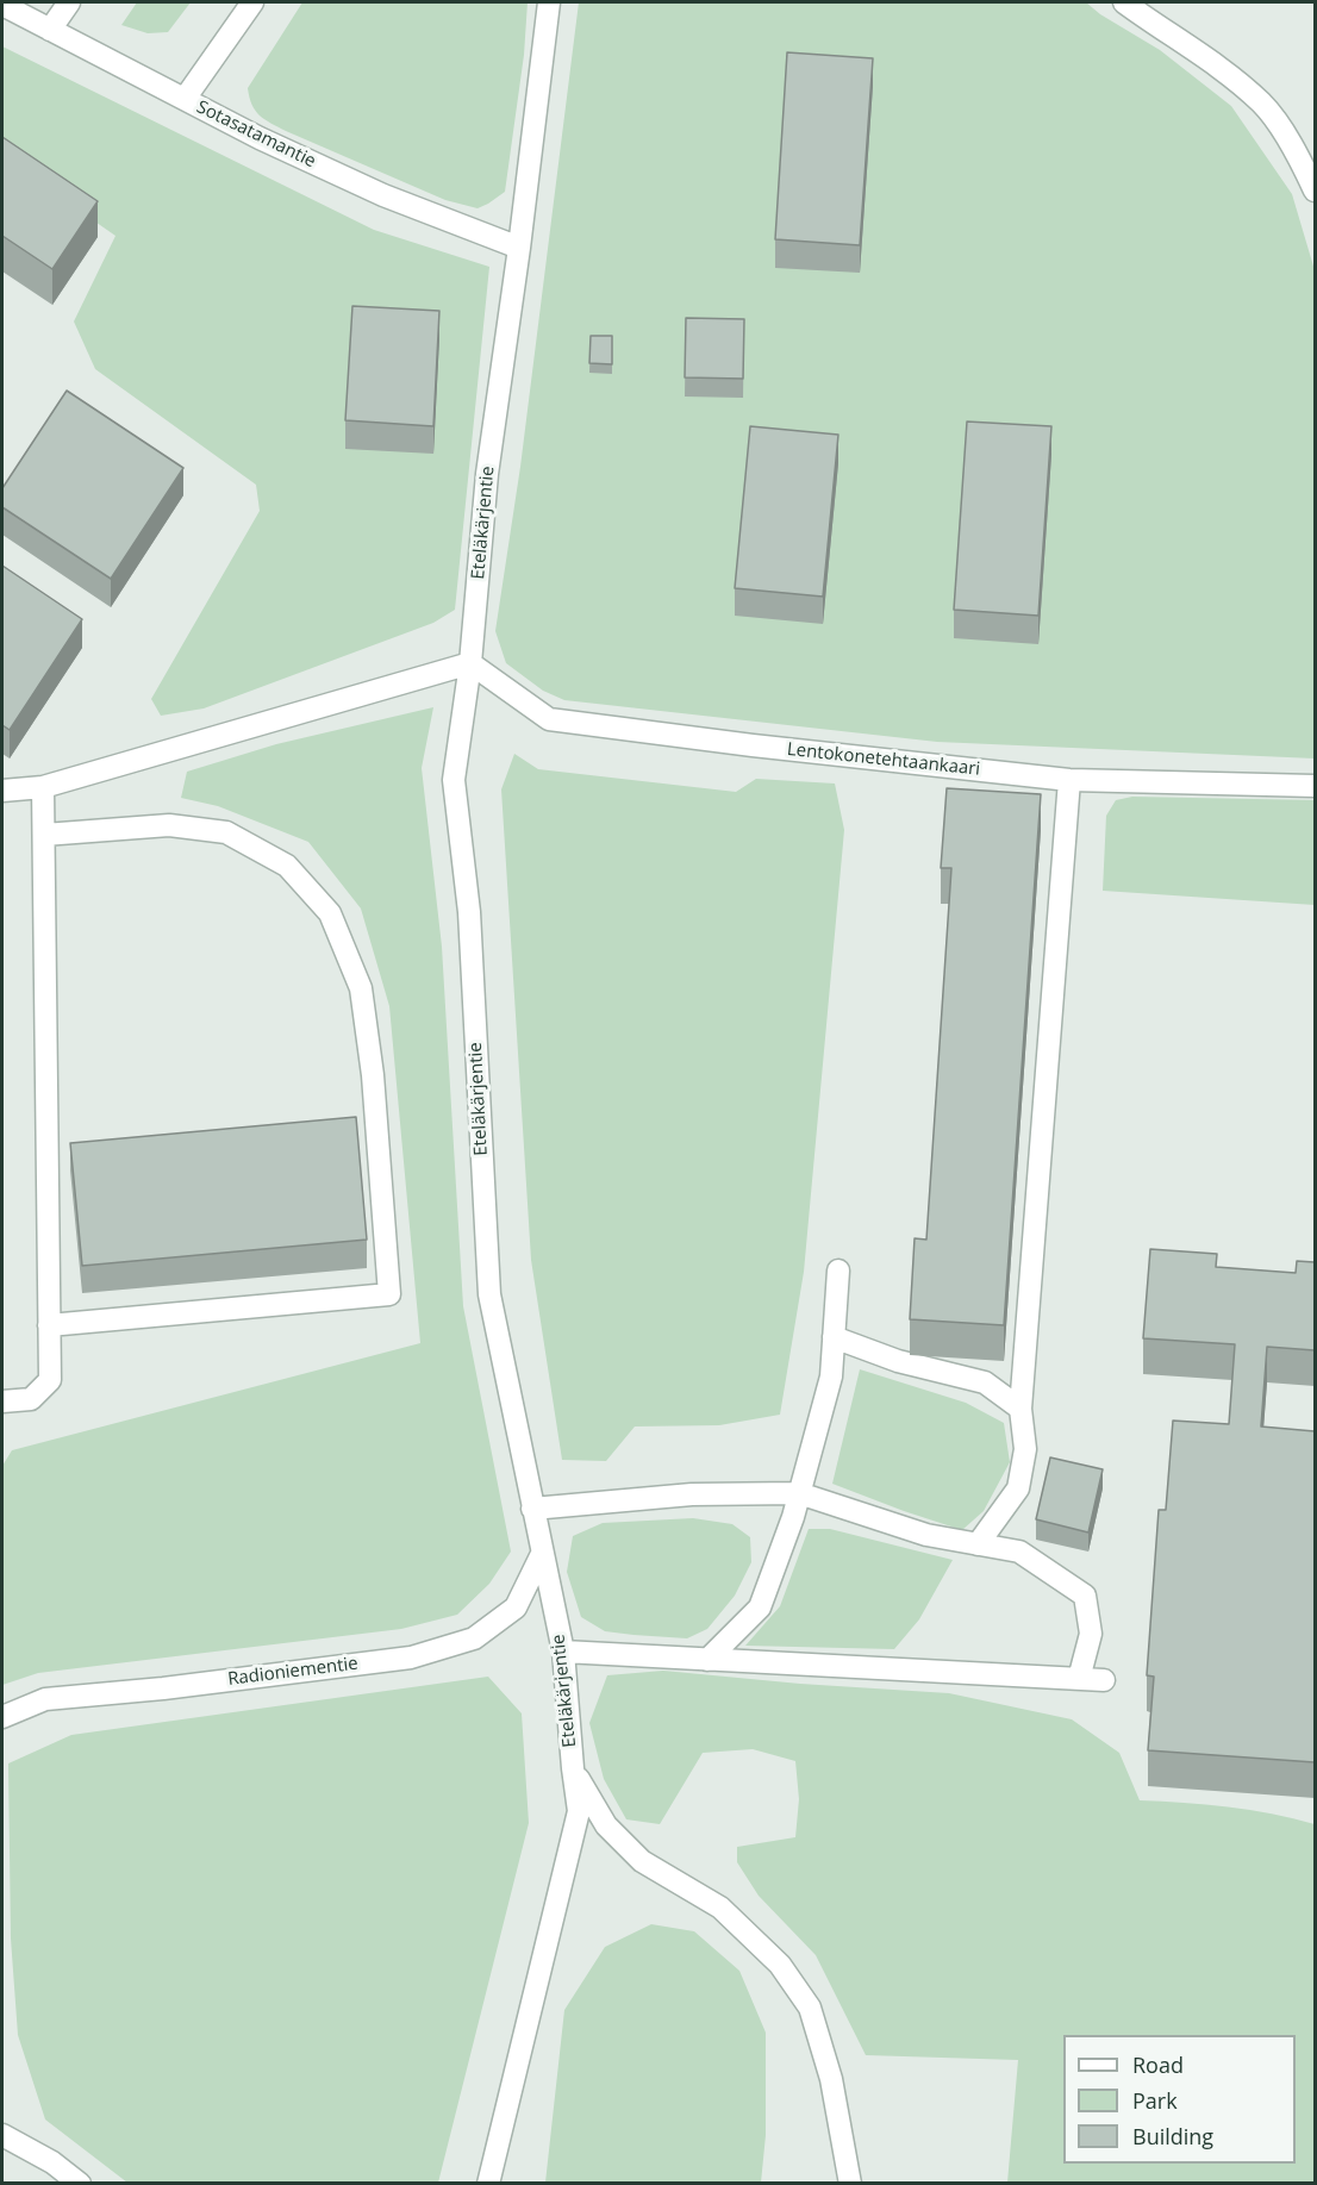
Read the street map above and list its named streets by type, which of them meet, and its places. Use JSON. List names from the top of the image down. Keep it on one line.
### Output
{"streets":{"street":["Sotasatamantie","Eteläkärjentie","Lentokonetehtaankaari","Radioniementie"]},"crossings":[["Sotasatamantie","Eteläkärjentie"],["Eteläkärjentie","Lentokonetehtaankaari"],["Eteläkärjentie","Radioniementie"]],"legend":["Road","Park","Building"]}
